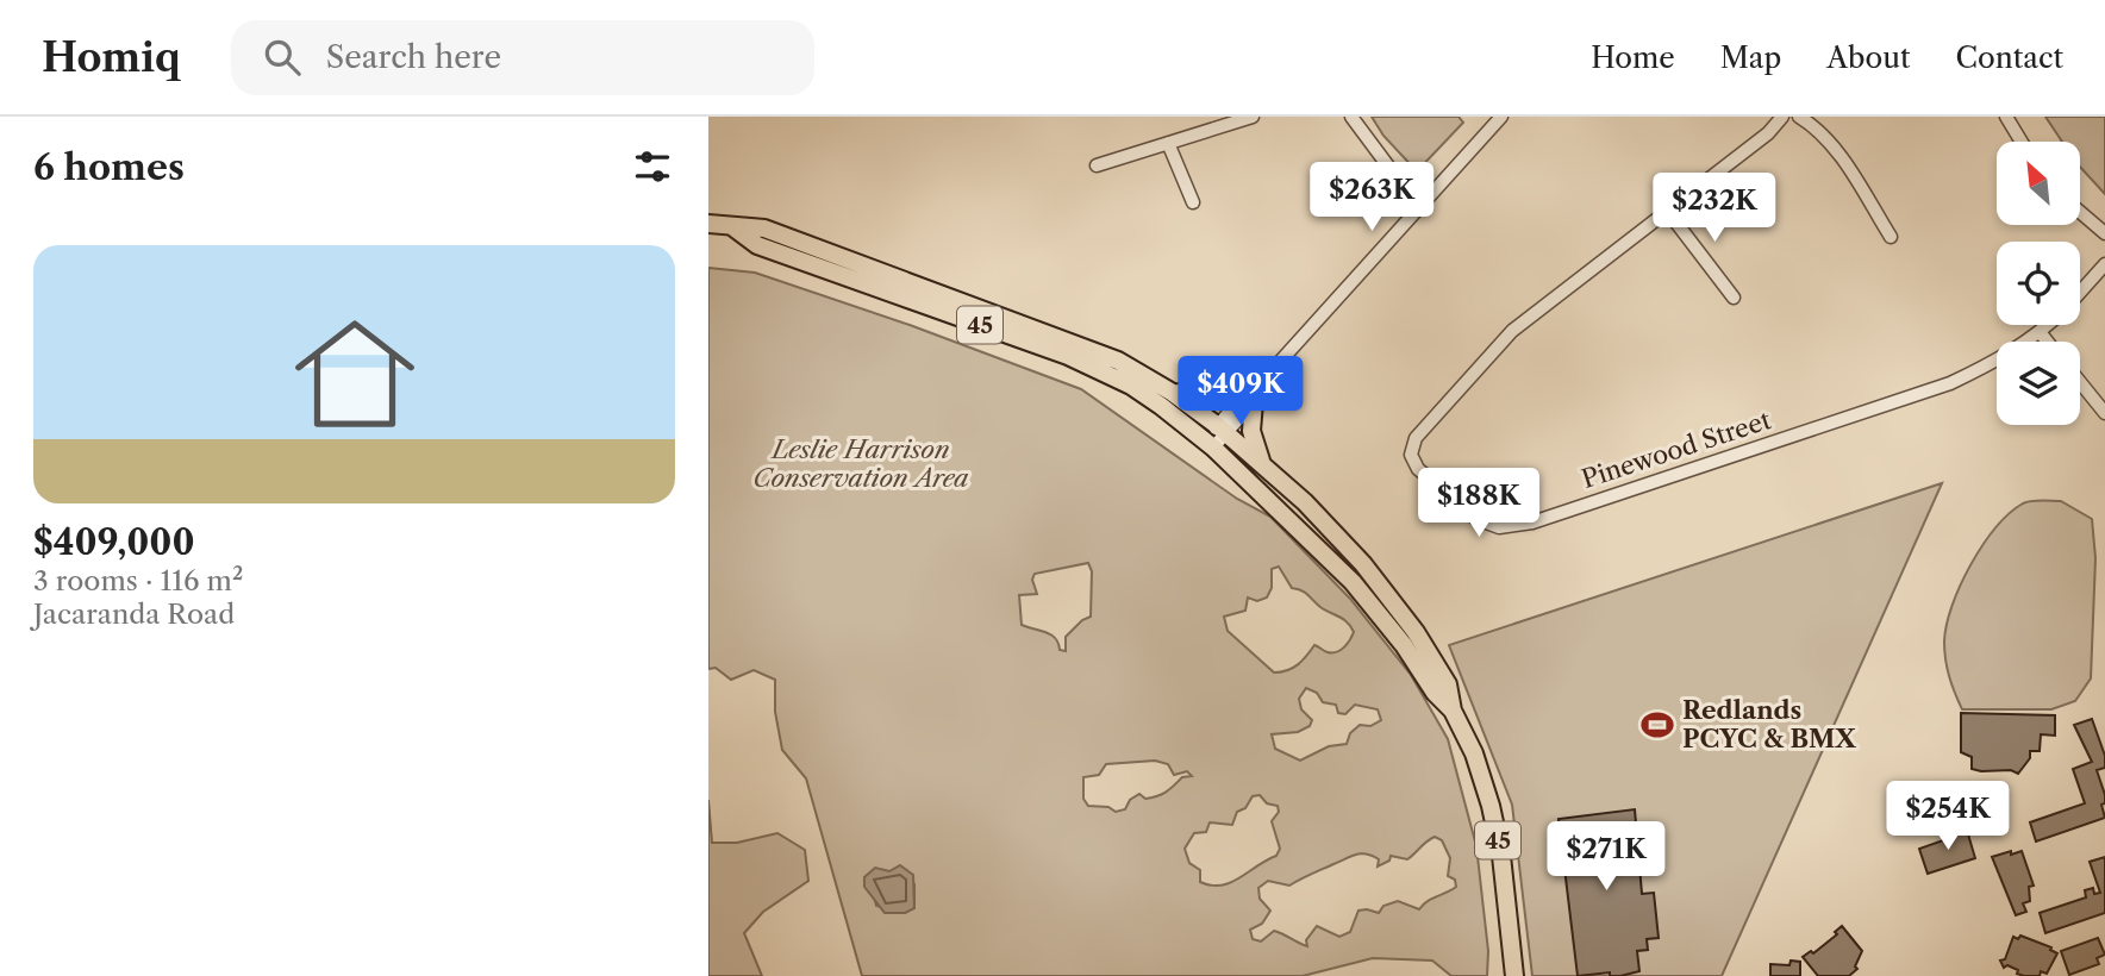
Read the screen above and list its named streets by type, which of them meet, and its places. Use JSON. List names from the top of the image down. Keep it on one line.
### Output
{"streets":{"main road":["45"],"street":["Pinewood Street"]},"parks":["Leslie Harrison Conservation Area"],"places":{"sports":["Redlands PCYC & BMX"]},"north":"top left","page":{"header":"Homiq","search":"Search here","nav":["Home","Map","About","Contact"],"heading":"6 homes","price":["$263K","$232K","$409K","$188K","$254K","$271K"],"list":[{"name":"$409,000","note":"3 rooms · 116 m² · Jacaranda Road"}]}}
